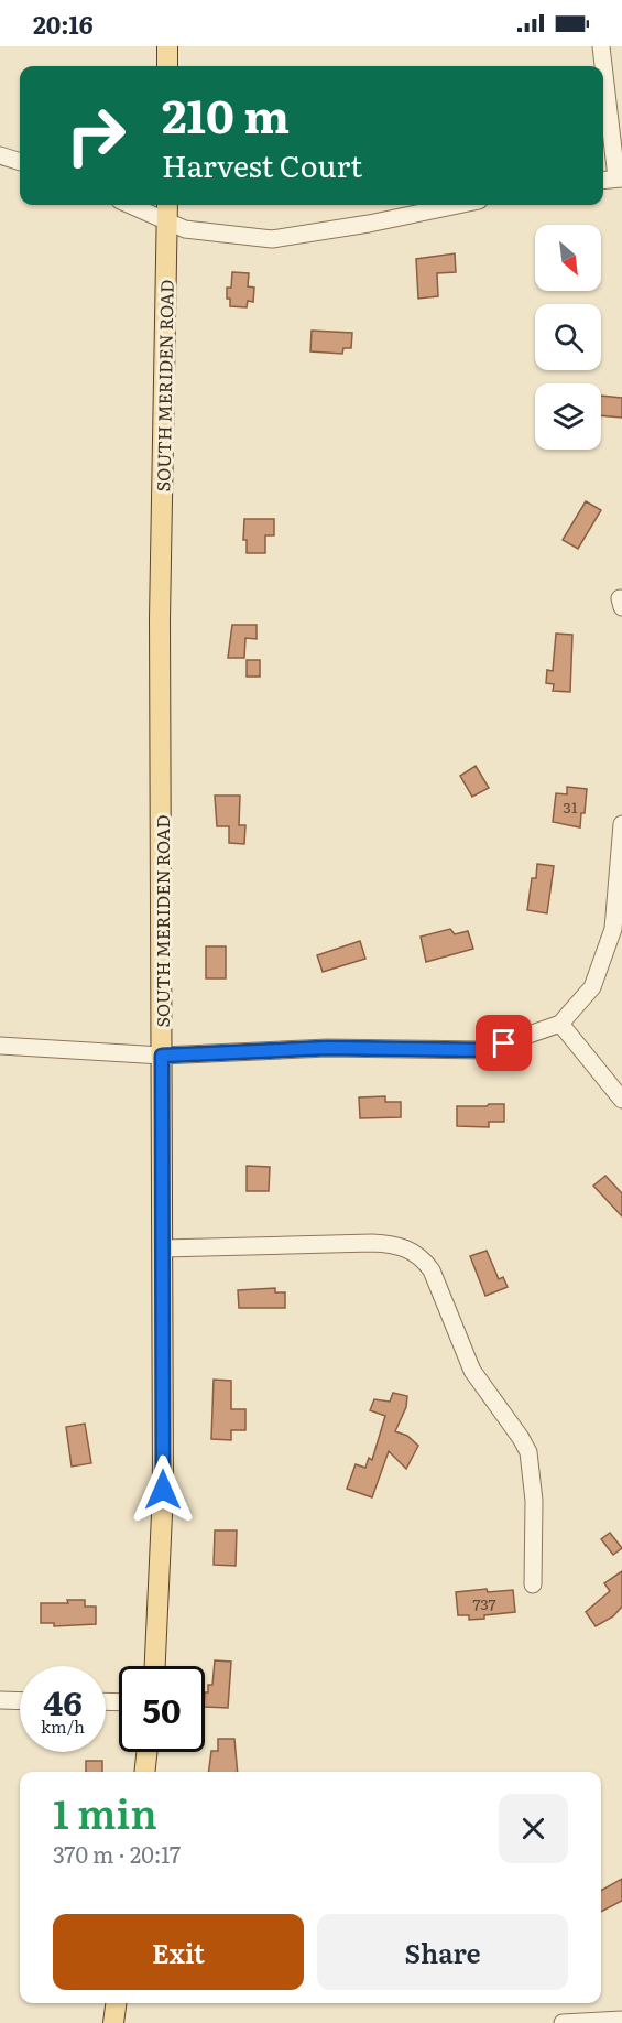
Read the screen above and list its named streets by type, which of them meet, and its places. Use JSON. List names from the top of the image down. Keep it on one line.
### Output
{"streets":{"main road":["SOUTH MERIDEN ROAD"]},"house_numbers":["31","737"],"north":"bottom right","page":{"status":"20:16","turn":["210 m","Harvest Court"],"speed":"46 km/h","limit":"50","heading":["1 min","370 m · 20:17"],"buttons":["Exit","Share"]}}
